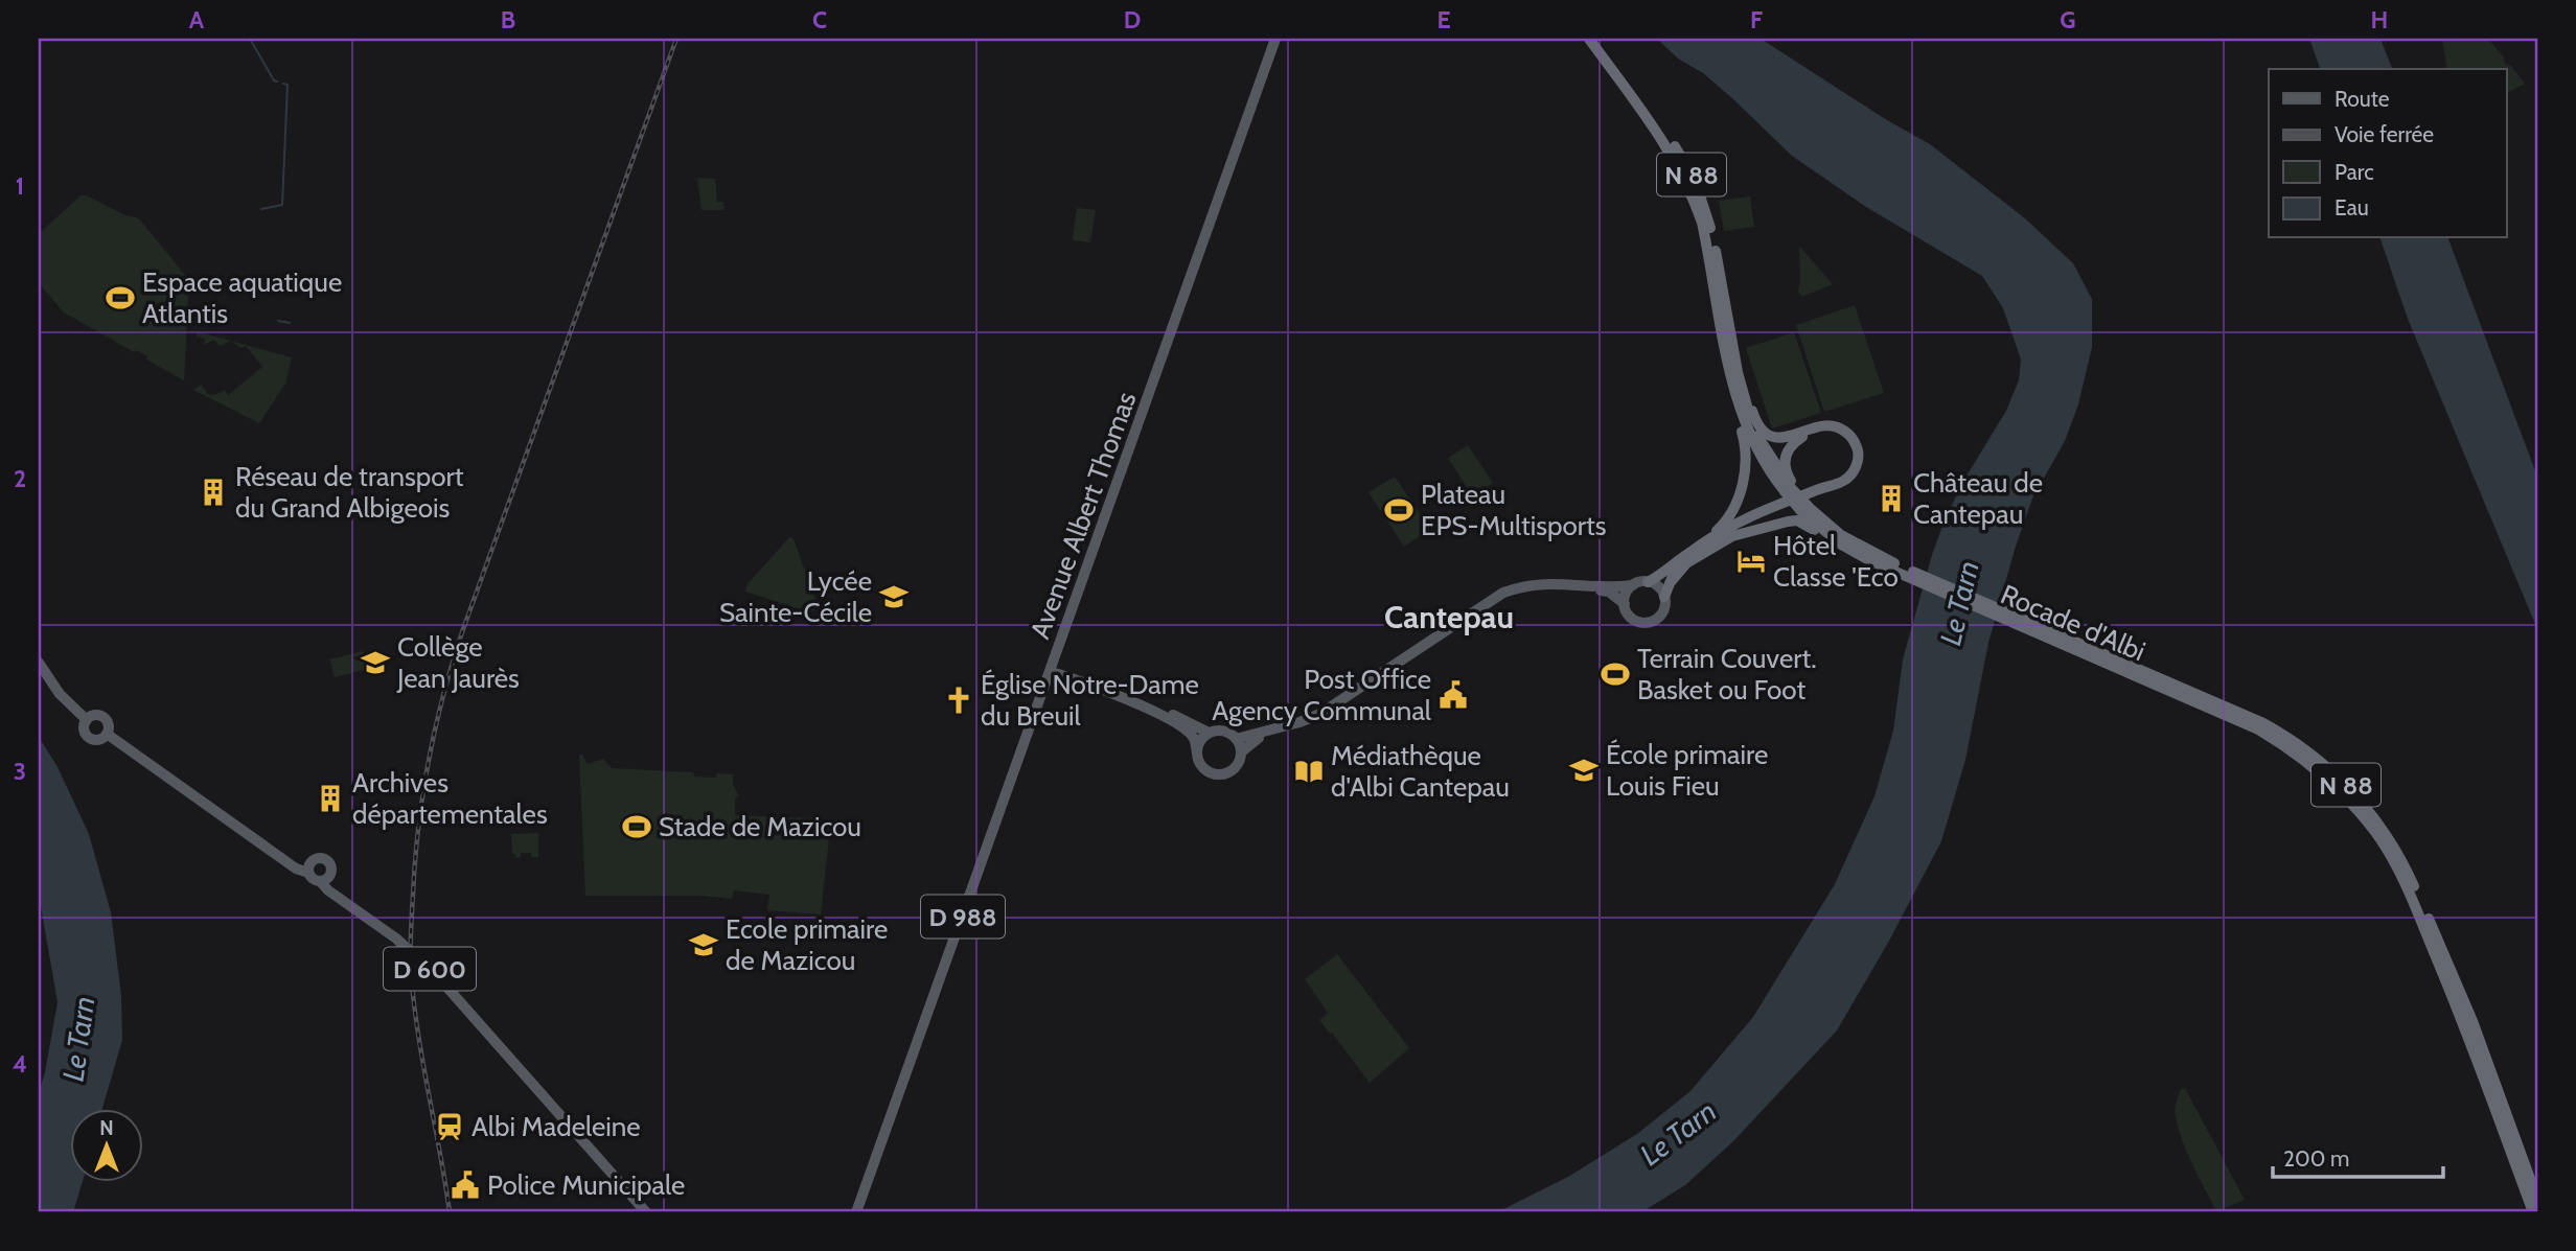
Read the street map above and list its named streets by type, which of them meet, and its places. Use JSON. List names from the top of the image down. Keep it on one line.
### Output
{"streets":{"highway":["N 88","Rocade d'Albi"],"main road":["Avenue Albert Thomas","D 988","D 600"]},"districts":["Cantepau"],"water":["Le Tarn"],"places":{"sports":["Espace aquatique Atlantis","Plateau EPS-Multisports","Terrain Couvert. Basket ou Foot","Stade de Mazicou"],"building":["Réseau de transport du Grand Albigeois","Château de Cantepau","Archives départementales"],"hotel":["Hôtel Classe 'Eco"],"school or university":["Lycée Sainte-Cécile","Collège Jean Jaurès","École primaire Louis Fieu","Ecole primaire de Mazicou"],"public building":["Post Office Agency Communal","Police Municipale"],"church":["Église Notre-Dame du Breuil"],"library":["Médiathèque d'Albi Cantepau"],"station":["Albi Madeleine"]},"legend":["Route","Voie ferrée","Parc","Eau"],"scale_bar":"200 m","north":"top","grid":{"columns":["A","B","C","D","E","F","G","H"],"rows":["1","2","3","4"]}}
